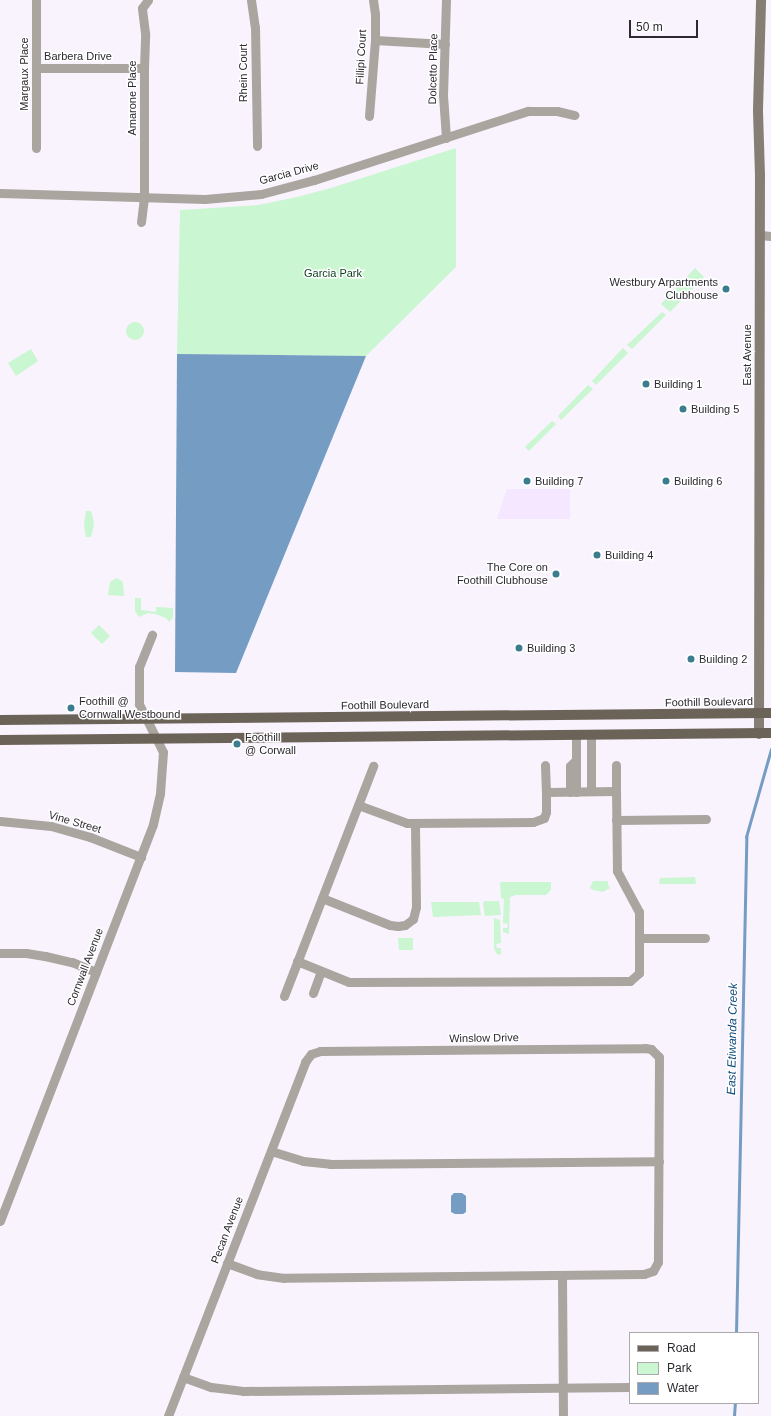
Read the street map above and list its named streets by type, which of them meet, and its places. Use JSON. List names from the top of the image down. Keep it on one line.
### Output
{"streets":{"main road":["East Avenue","Foothill Boulevard"],"street":["Barbera Drive","Fillipi Court","Dolcetto Place","Rhein Court","Margaux Place","Amarone Place","Garcia Drive","Vine Street","Cornwall Avenue","Winslow Drive","Pecan Avenue"]},"crossings":[["Barbera Drive","Margaux Place"],["Barbera Drive","Amarone Place"],["Dolcetto Place","Garcia Drive"],["Amarone Place","Garcia Drive"],["East Avenue","Foothill Boulevard"],["Foothill Boulevard","Cornwall Avenue"],["Vine Street","Cornwall Avenue"],["Winslow Drive","Pecan Avenue"]],"water":["East Etiwanda Creek"],"parks":["Garcia Park"],"places":["Westbury Arpartments Clubhouse","Building 1","Building 5","Building 7","Building 6","Building 4","The Core on Foothill Clubhouse","Building 3","Building 2","Foothill @ Cornwall Westbound","Foothill @ Corwall"],"legend":["Road","Park","Water"],"scale_bar":"50 m"}
